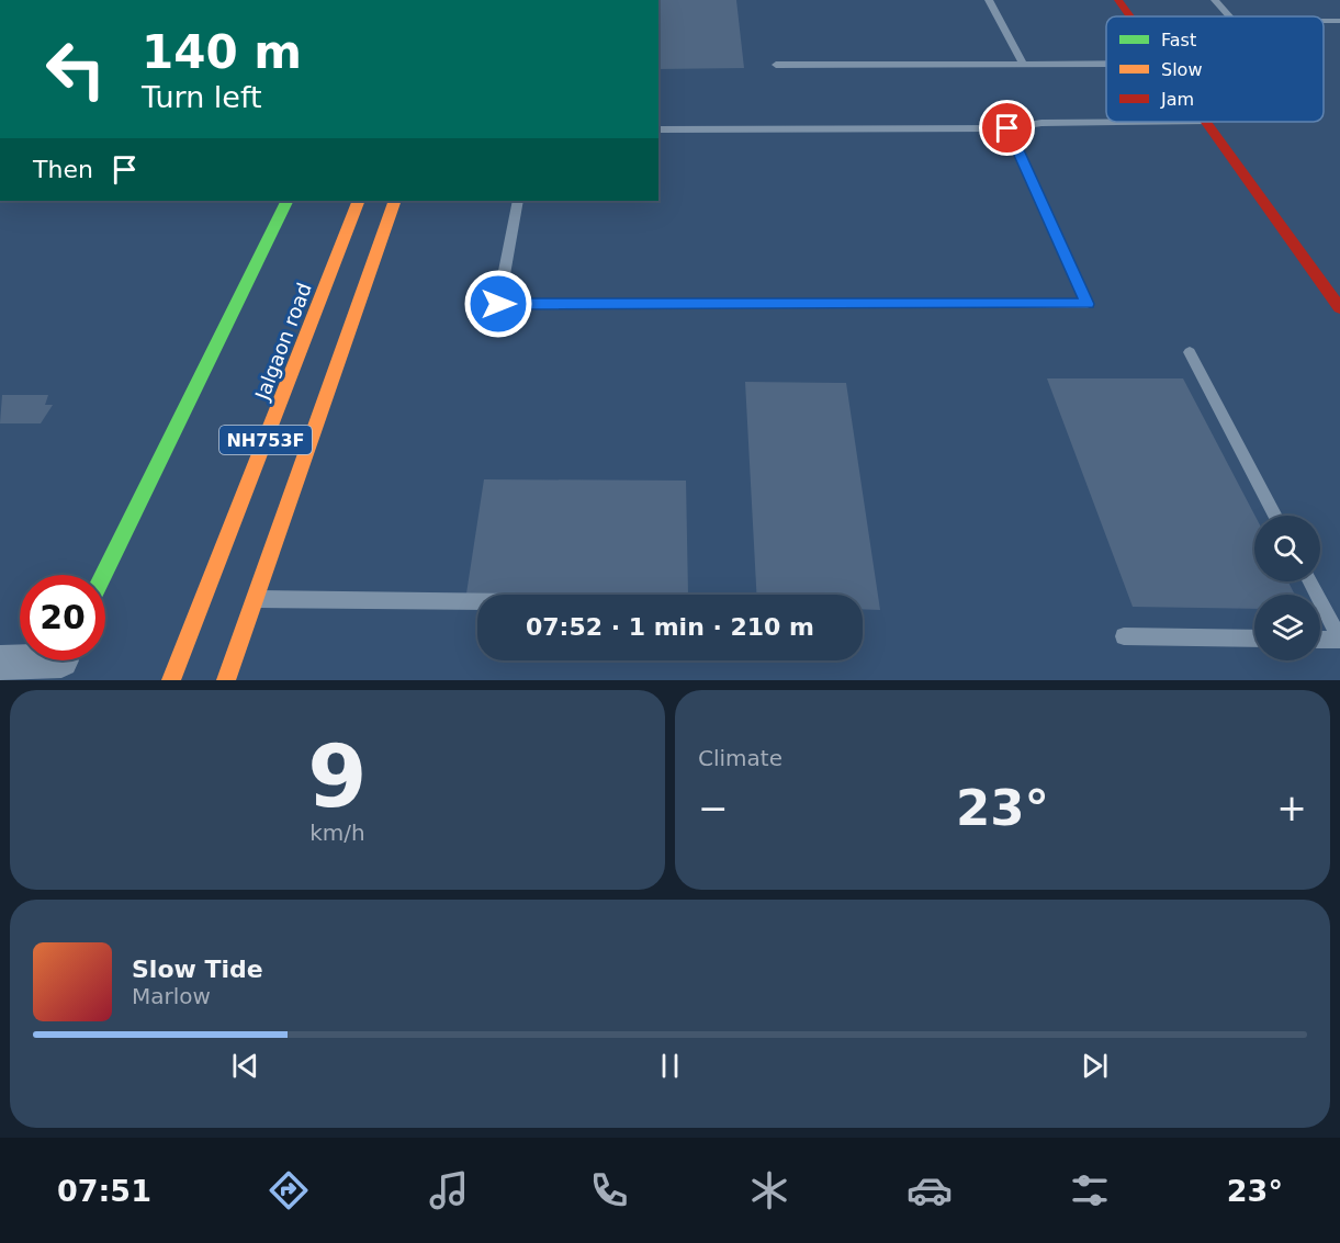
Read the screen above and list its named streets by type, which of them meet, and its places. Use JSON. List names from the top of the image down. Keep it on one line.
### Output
{"streets":{"main road":["Jalgaon road","NH753F"]},"legend":["Fast","Slow","Jam"],"page":{"turn":["140 m","Turn left"],"then":"Then","limit":"20","trip":"07:52 · 1 min · 210 m","tile":[["9","km/h"],"Climate"],"heat":["−","23°","+"],"song":["Slow Tide","Marlow"],"tabs":["07:51","23°"]}}
